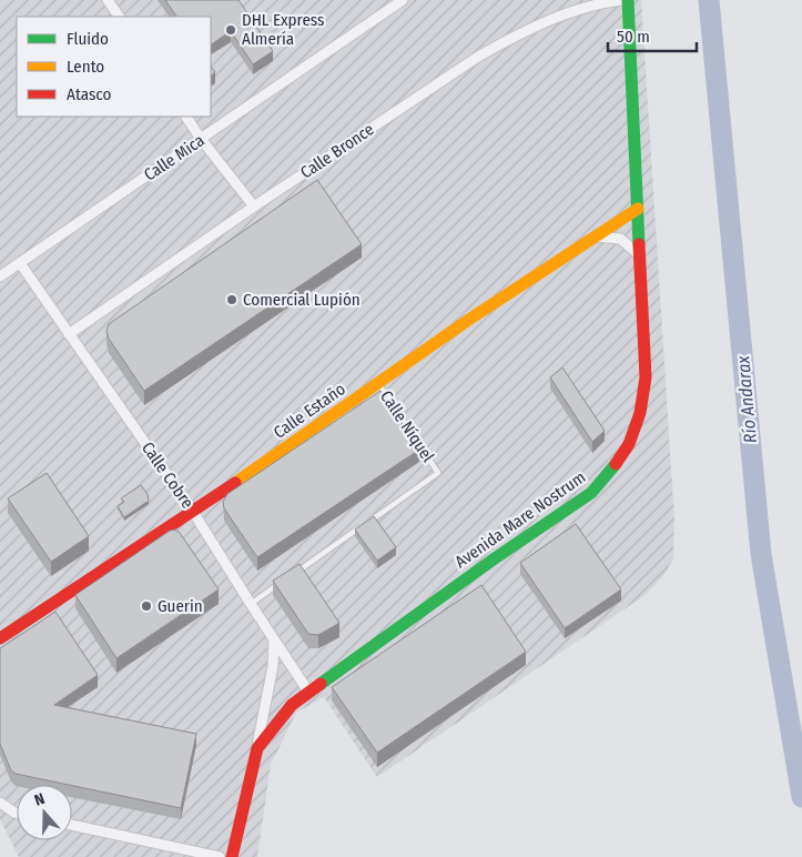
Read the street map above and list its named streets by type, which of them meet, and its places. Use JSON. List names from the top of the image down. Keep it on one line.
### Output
{"streets":{"street":["Calle Bronce","Calle Mica","Calle Estaño","Calle Cobre","Avenida Mare Nostrum"],"lane":["Calle Níquel"]},"crossings":[["Calle Bronce","Calle Cobre"],["Calle Mica","Calle Cobre"],["Calle Estaño","Calle Níquel"],["Calle Estaño","Calle Cobre"],["Calle Estaño","Avenida Mare Nostrum"],["Calle Cobre","Avenida Mare Nostrum"]],"water":["Río Andarax"],"places":["DHL Express Almería","Comercial Lupión","Guerin"],"legend":["Fluido","Lento","Atasco"],"scale_bar":"50 m","north":"top"}
